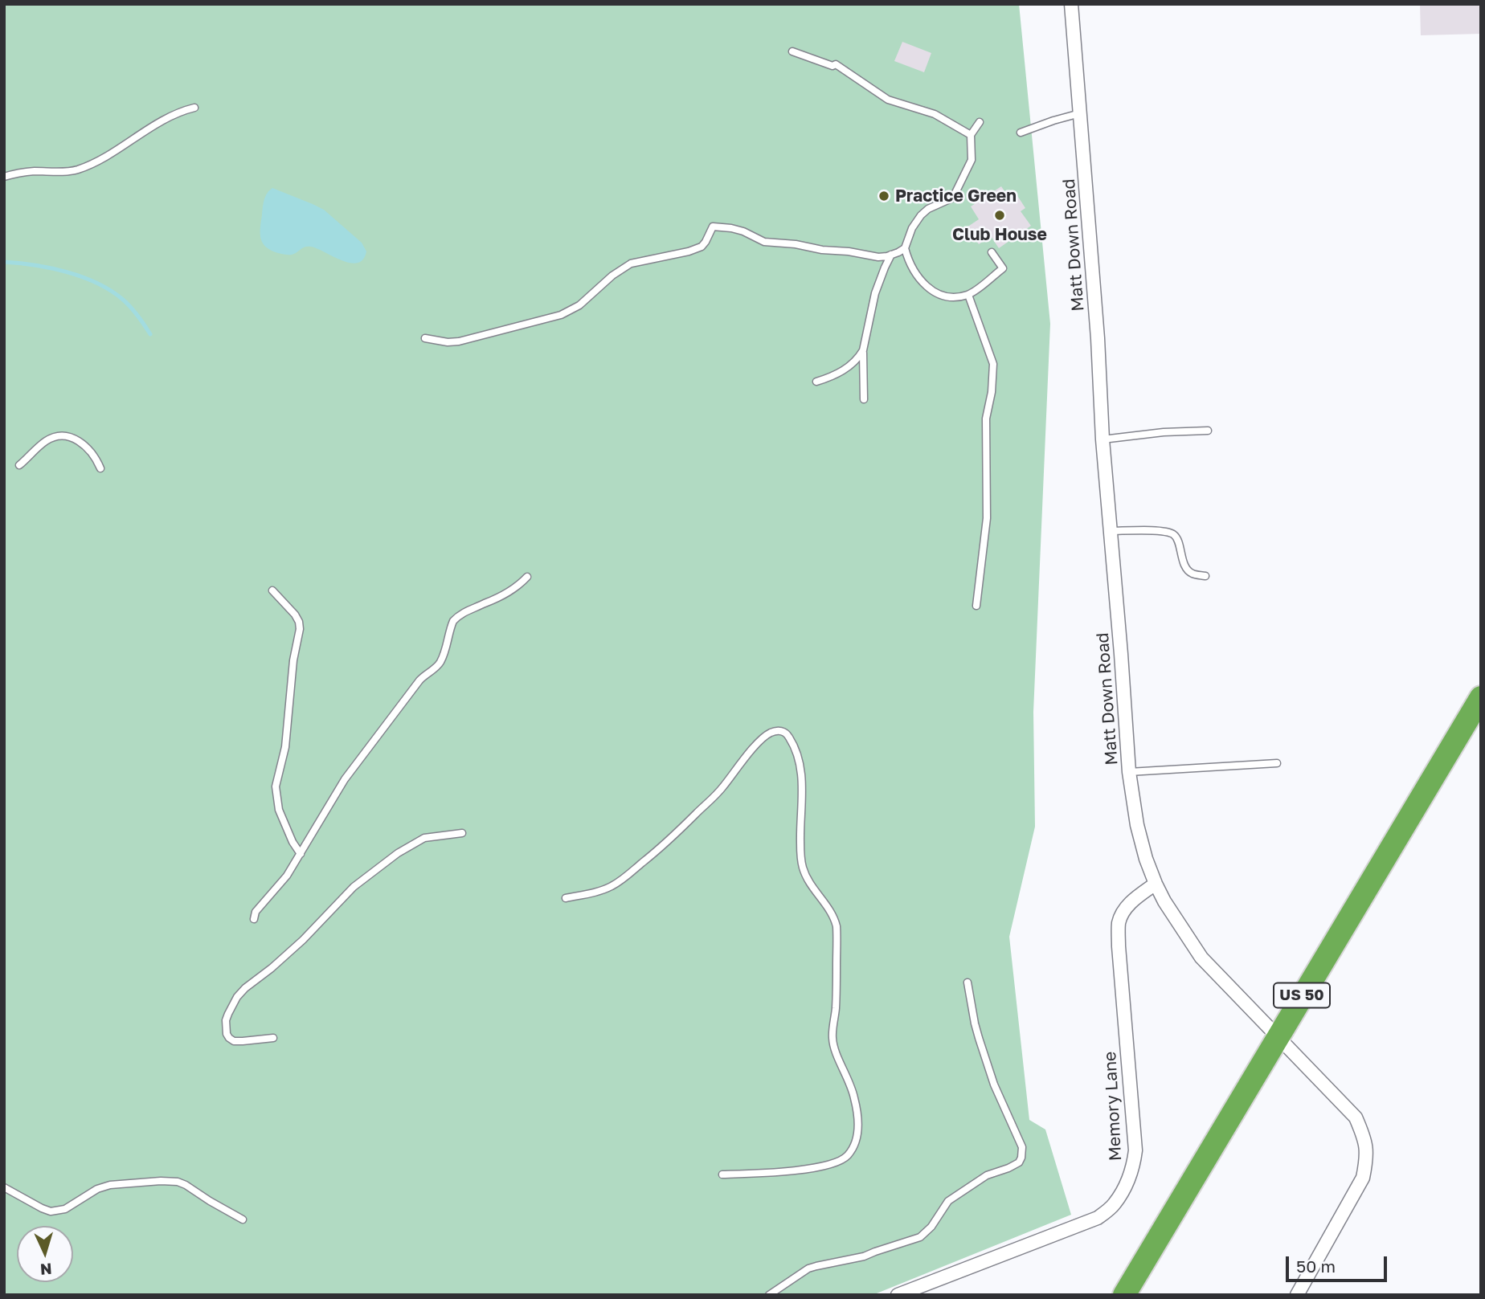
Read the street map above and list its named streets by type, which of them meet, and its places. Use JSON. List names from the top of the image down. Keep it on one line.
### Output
{"streets":{"highway":["US 50"],"street":["Matt Down Road","Memory Lane"]},"crossings":[["Matt Down Road","US 50"],["Matt Down Road","Memory Lane"]],"places":["Practice Green","Club House"],"scale_bar":"50 m","north":"bottom"}
